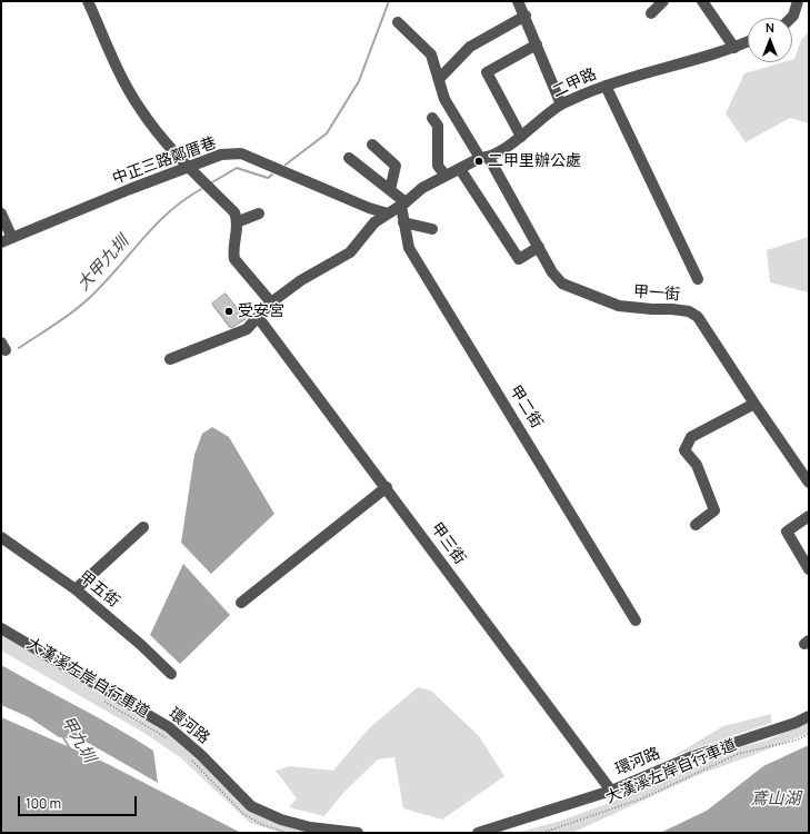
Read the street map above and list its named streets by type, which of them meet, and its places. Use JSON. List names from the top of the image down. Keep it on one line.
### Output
{"streets":{"street":["二甲路","中正三路鄭厝巷","甲一街","甲二街","甲三街","甲五街","環河路"],"path":["大漢溪左岸自行車道"]},"crossings":[["二甲路","甲一街"],["二甲路","甲二街"],["甲三街","環河路"]],"water":["大甲九圳","甲九圳","鳶山湖"],"places":["二甲里辦公處","受安宮"],"scale_bar":"100 m","north":"top"}
